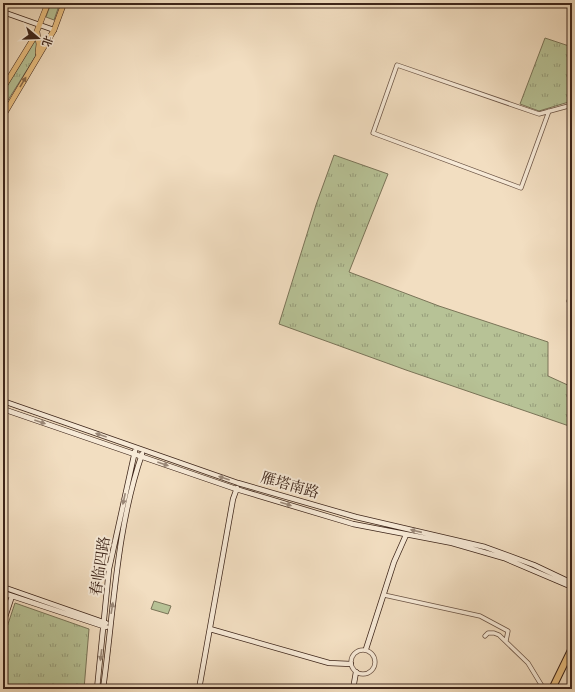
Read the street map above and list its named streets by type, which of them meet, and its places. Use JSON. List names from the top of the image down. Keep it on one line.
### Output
{"streets":{"street":["雁塔南路","春临四路"]},"crossings":[["雁塔南路","春临四路"]],"north":"right"}
